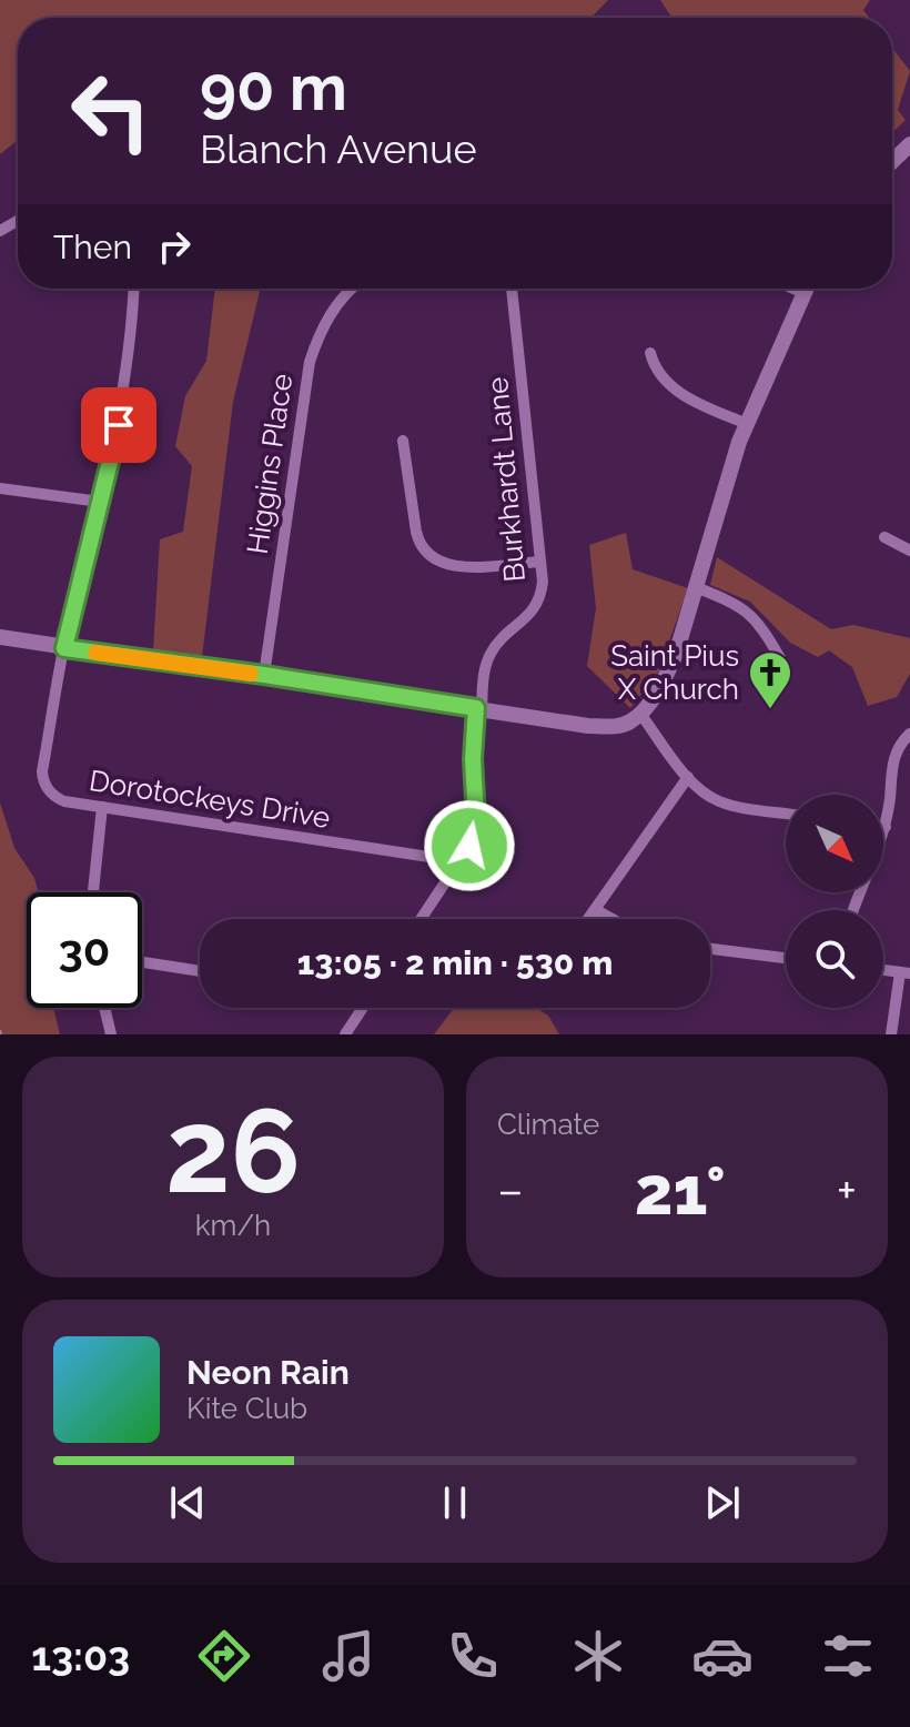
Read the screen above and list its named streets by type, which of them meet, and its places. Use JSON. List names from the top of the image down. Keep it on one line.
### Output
{"streets":{"street":["Higgins Place","Burkhardt Lane","Dorotockeys Drive"]},"crossings":[["Burkhardt Lane","Dorotockeys Drive"]],"places":{"church":["Saint Pius X Church"]},"north":"bottom right","page":{"turn":["90 m","Blanch Avenue"],"then":"Then","limit":"30","trip":"13:05 · 2 min · 530 m","tile":[["26","km/h"],"Climate"],"heat":["−","21°","+"],"song":["Neon Rain","Kite Club"],"tabs":"13:03"}}
